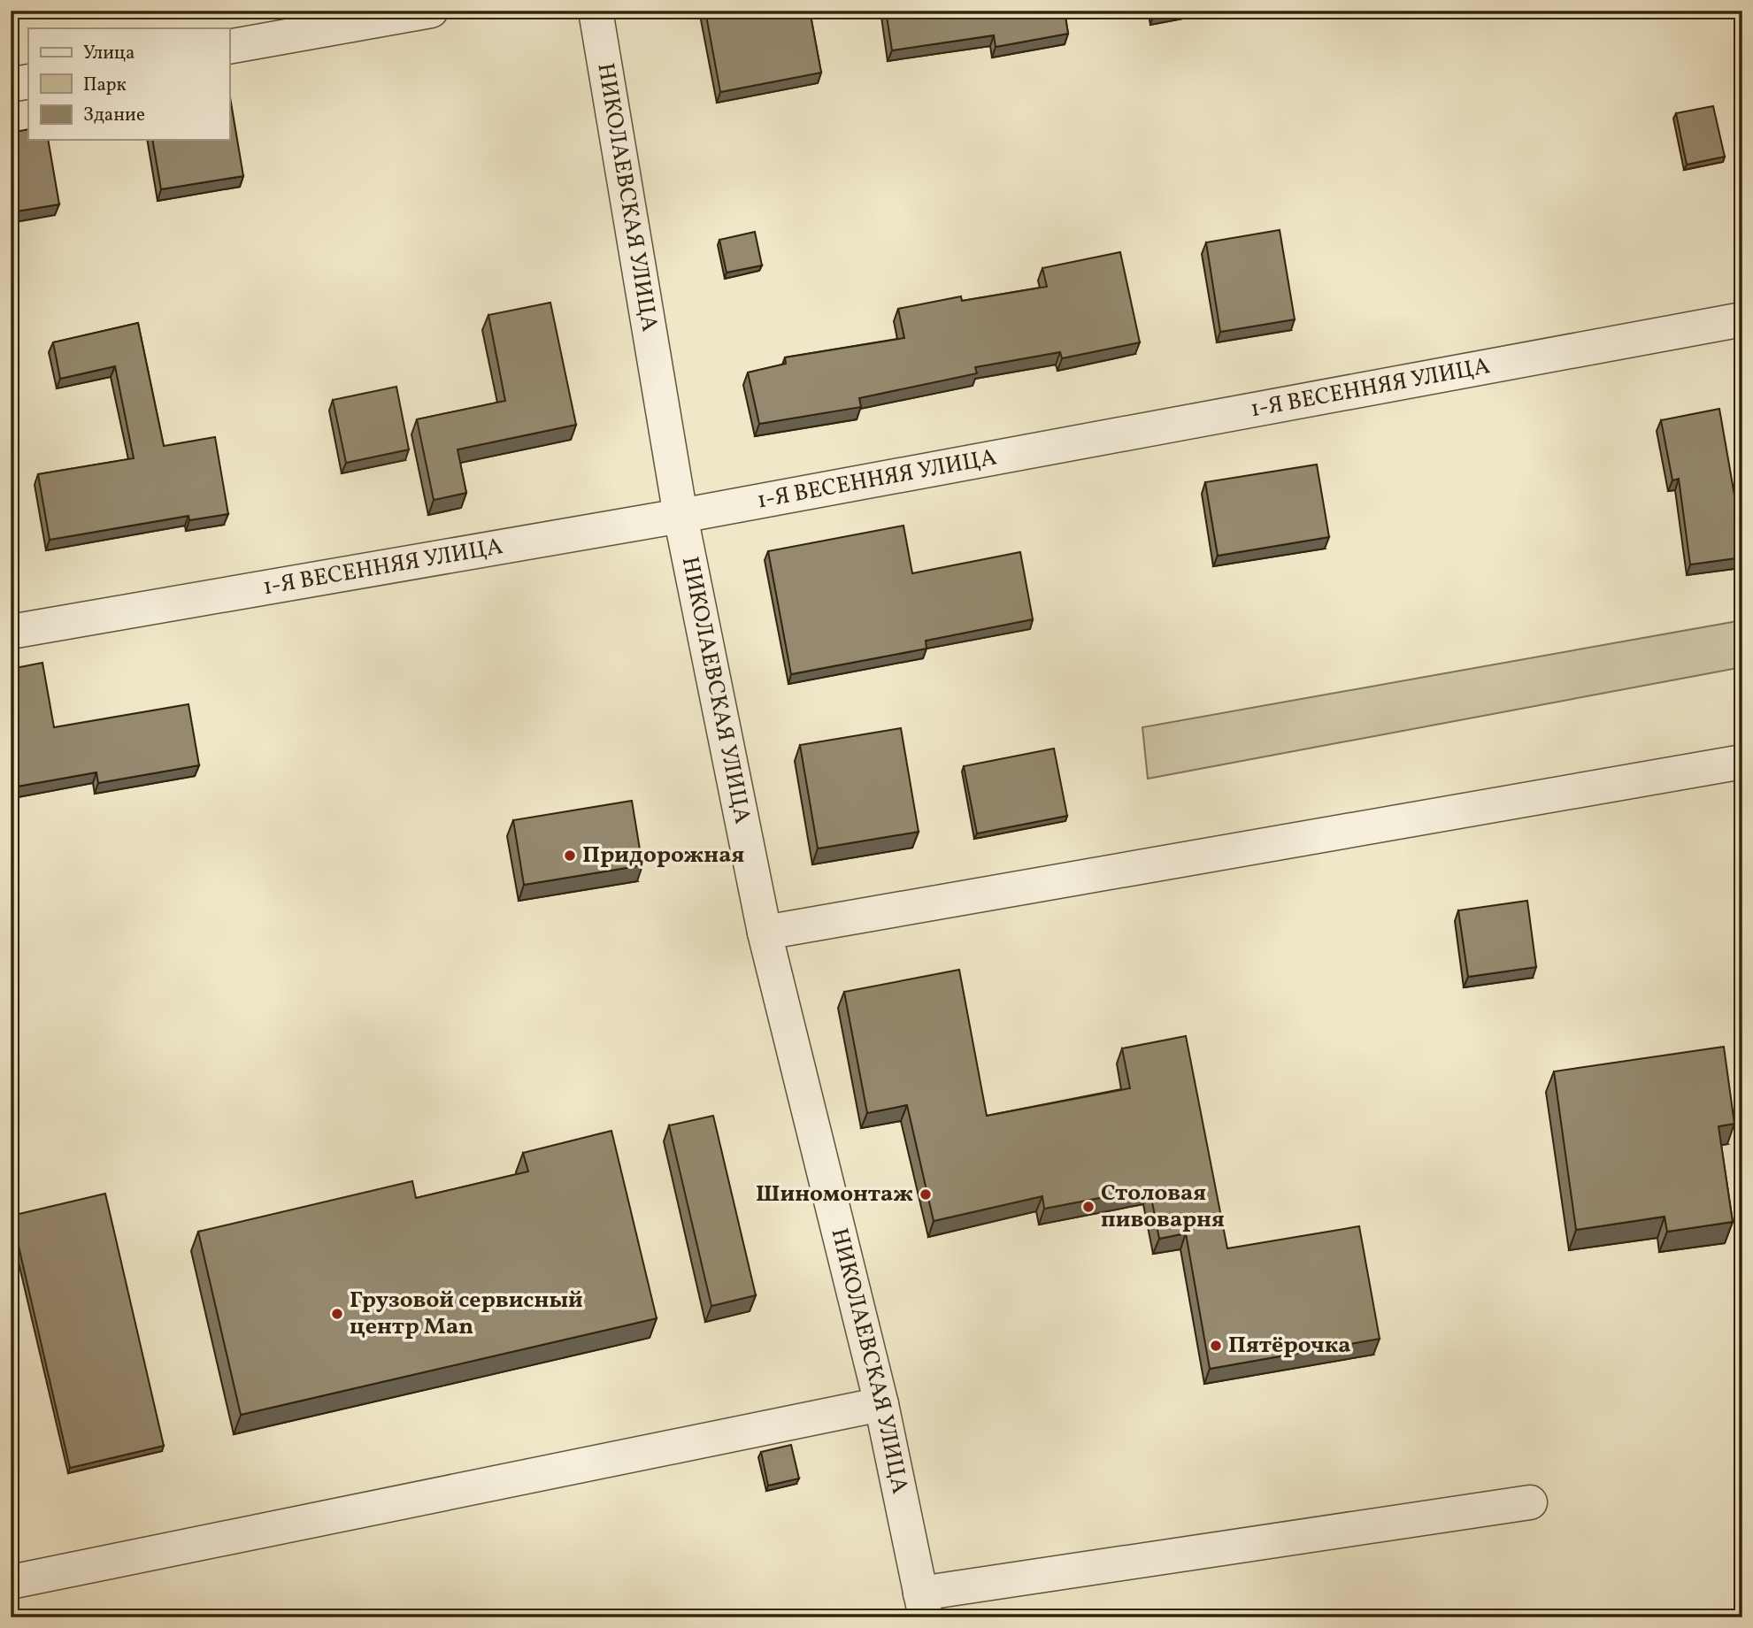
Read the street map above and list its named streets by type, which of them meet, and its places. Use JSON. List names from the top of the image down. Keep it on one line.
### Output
{"streets":{"street":["НИКОЛАЕВСКАЯ УЛИЦА","1-Я ВЕСЕННЯЯ УЛИЦА"]},"crossings":[["НИКОЛАЕВСКАЯ УЛИЦА","1-Я ВЕСЕННЯЯ УЛИЦА"]],"places":["Придорожная","Шиномонтаж","Столовая пивоварня","Грузовой сервисный центр Man","Пятёрочка"],"legend":["Улица","Парк","Здание"]}
